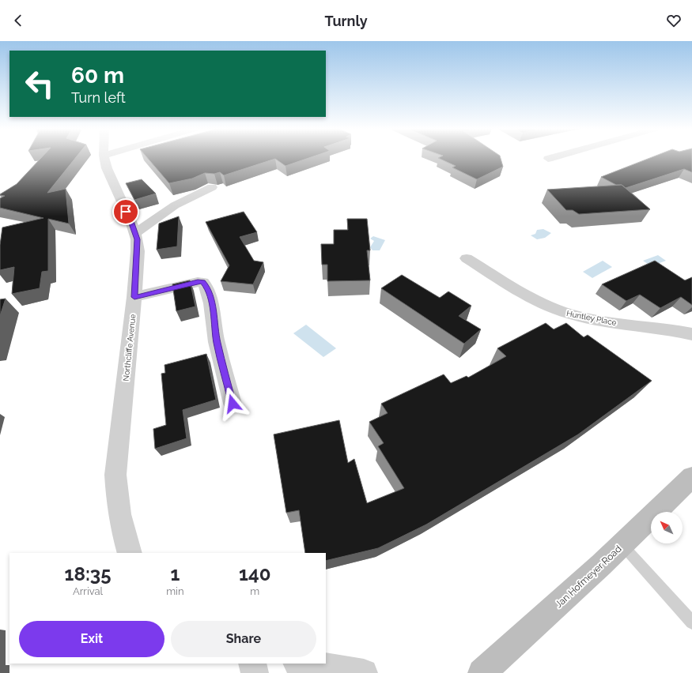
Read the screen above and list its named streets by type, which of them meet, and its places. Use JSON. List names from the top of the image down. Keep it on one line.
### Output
{"streets":{"street":["Huntley Place","Northcliffe Avenue","Jan Hofmeyer Road"]},"north":"top left","page":{"header":"Turnly","turn":["60 m","Turn left"],"eta":["18:35","Arrival","1","min","140","m"],"buttons":["Exit","Share"]}}
